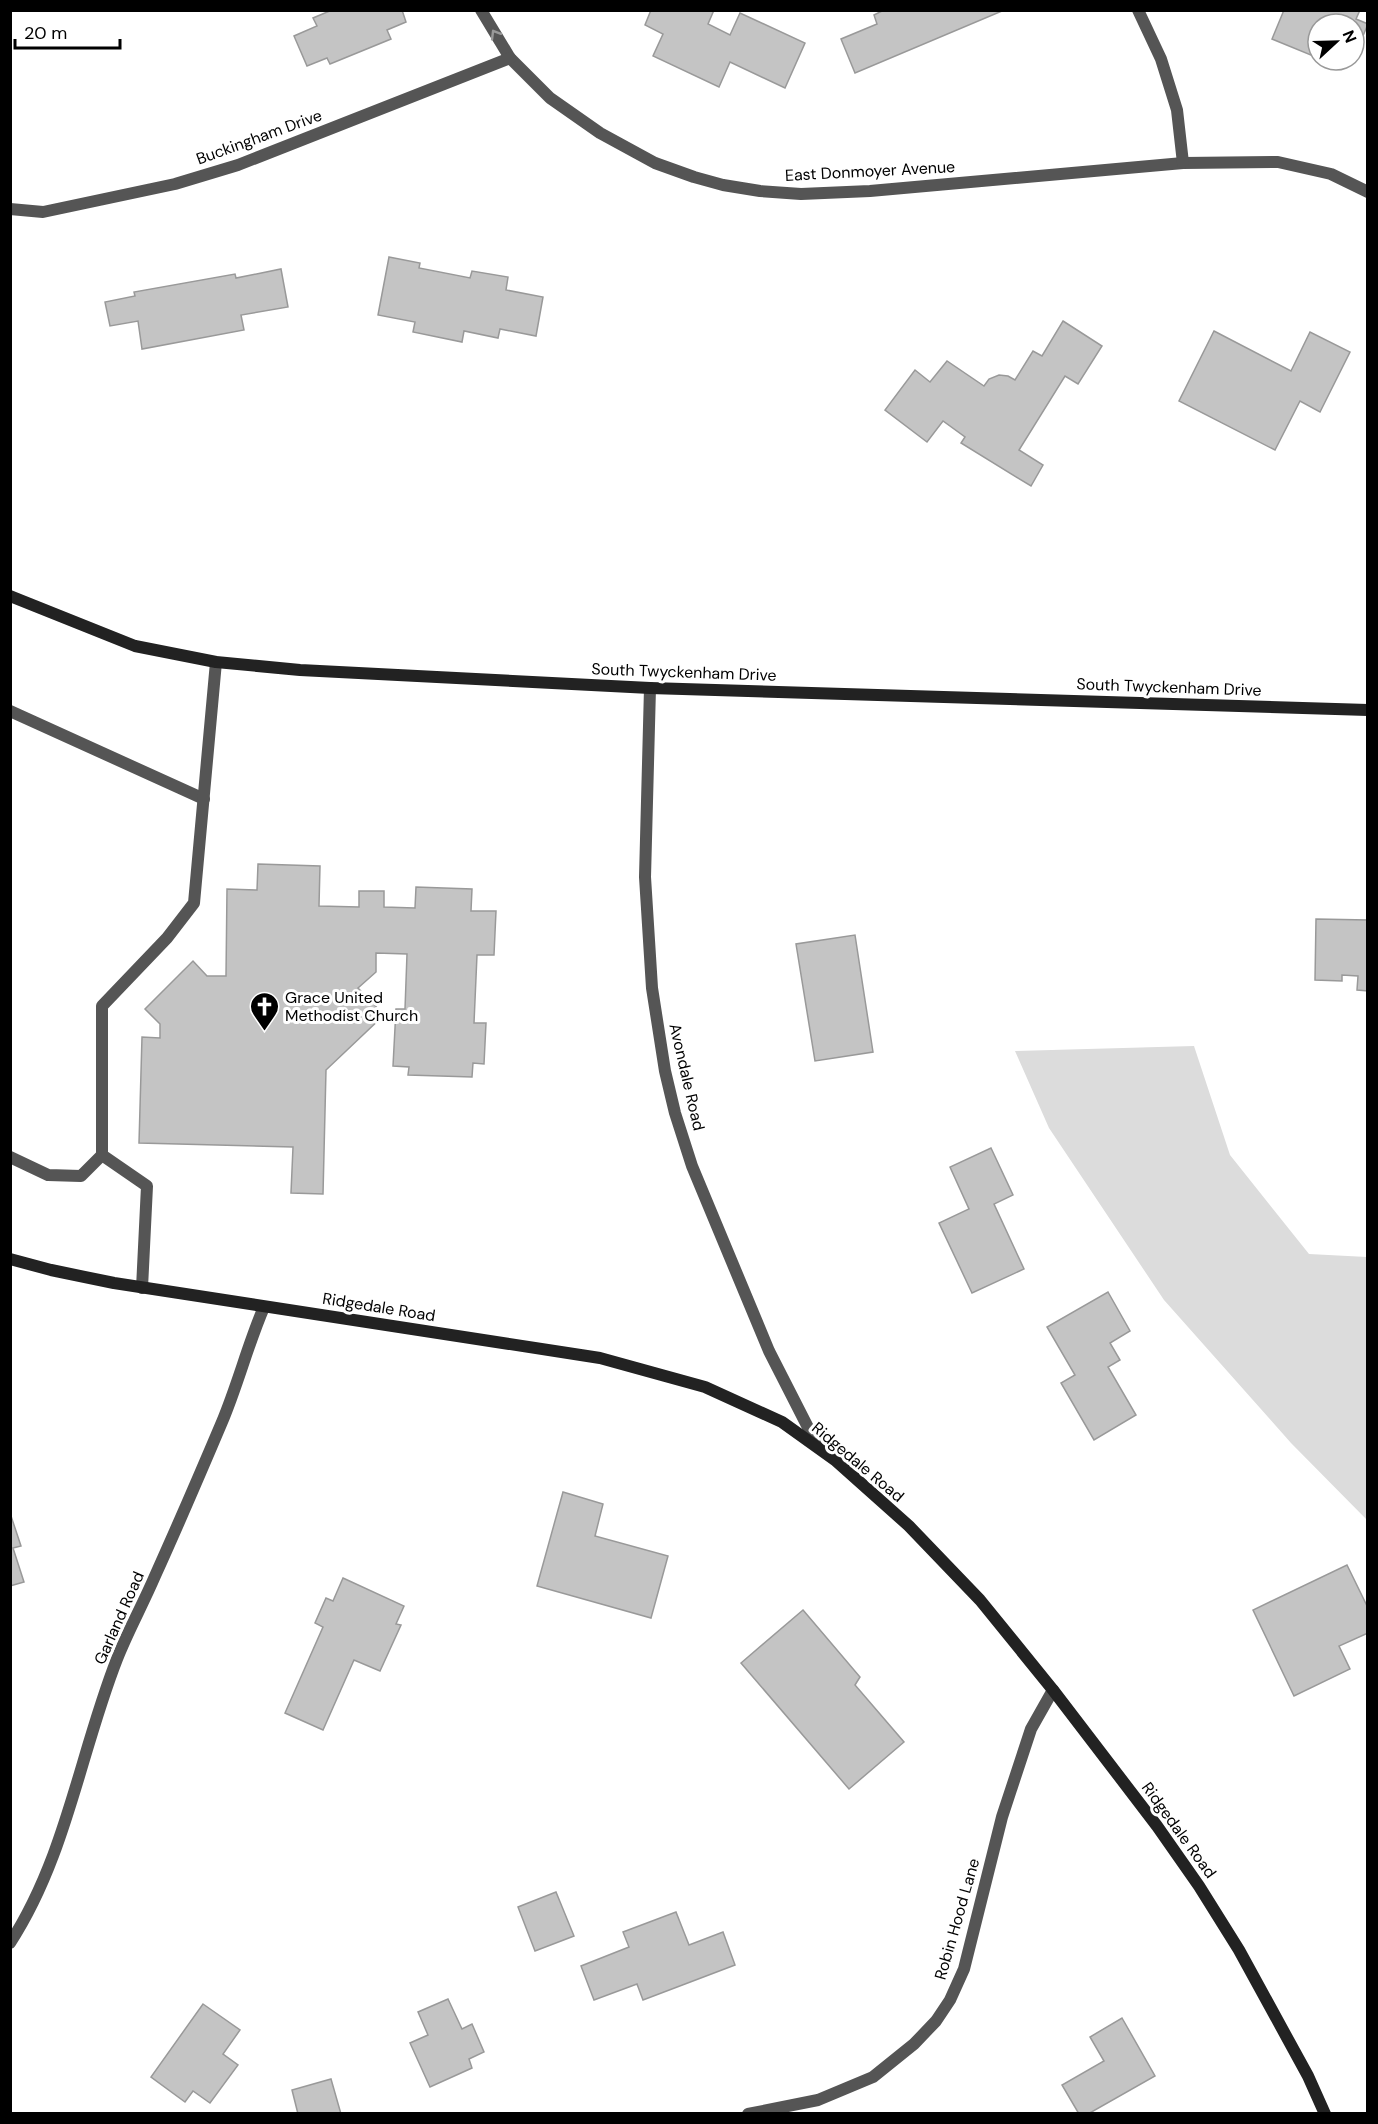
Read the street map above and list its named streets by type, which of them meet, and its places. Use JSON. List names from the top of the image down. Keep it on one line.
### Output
{"streets":{"street":["Buckingham Drive","East Donmoyer Avenue","South Twyckenham Drive","Avondale Road","Ridgedale Road","Garland Road","Robin Hood Lane"]},"crossings":[["Buckingham Drive","East Donmoyer Avenue"],["South Twyckenham Drive","Avondale Road"],["Avondale Road","Ridgedale Road"],["Ridgedale Road","Garland Road"],["Ridgedale Road","Robin Hood Lane"]],"places":{"church":["Grace United Methodist Church"]},"scale_bar":"20 m","north":"right"}
